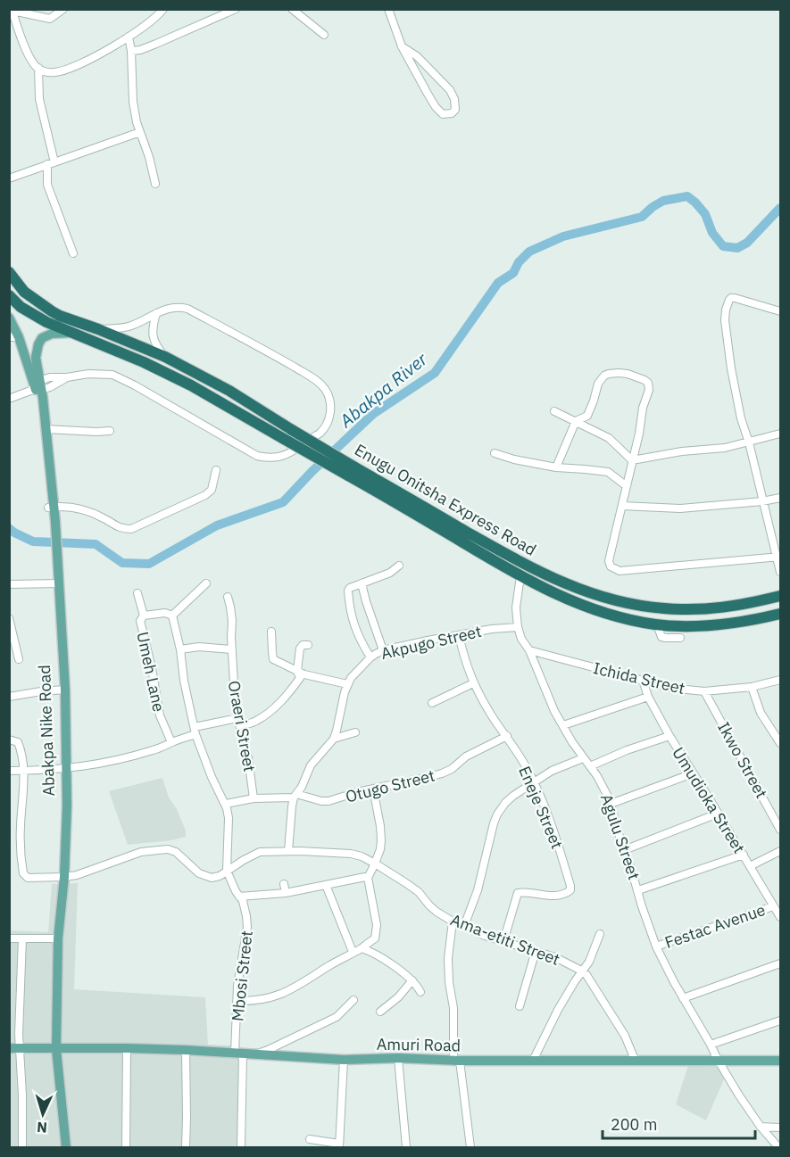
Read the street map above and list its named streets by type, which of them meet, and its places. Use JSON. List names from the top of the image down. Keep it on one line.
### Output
{"streets":{"highway":["Enugu Onitsha Express Road"],"main road":["Abakpa Nike Road","Amuri Road"],"street":["Akpugo Street","Umeh Lane","Ichida Street","Oraeri Street","Ikwo Street","Otugo Street","Umudioka Street","Eneje Street","Agulu Street","Festac Avenue","Ama-etiti Street","Mbosi Street"]},"crossings":[["Enugu Onitsha Express Road","Agulu Street"],["Akpugo Street","Otugo Street"],["Akpugo Street","Eneje Street"],["Akpugo Street","Agulu Street"],["Akpugo Street","Ama-etiti Street"],["Umeh Lane","Otugo Street"],["Ichida Street","Ikwo Street"],["Ichida Street","Umudioka Street"],["Ichida Street","Agulu Street"],["Oraeri Street","Otugo Street"],["Abakpa Nike Road","Ama-etiti Street"],["Abakpa Nike Road","Amuri Road"],["Otugo Street","Eneje Street"],["Umudioka Street","Festac Avenue"],["Eneje Street","Ama-etiti Street"],["Agulu Street","Festac Avenue"],["Agulu Street","Amuri Road"],["Ama-etiti Street","Mbosi Street"],["Ama-etiti Street","Amuri Road"],["Mbosi Street","Amuri Road"]],"water":["Abakpa River"],"scale_bar":"200 m","north":"bottom"}
